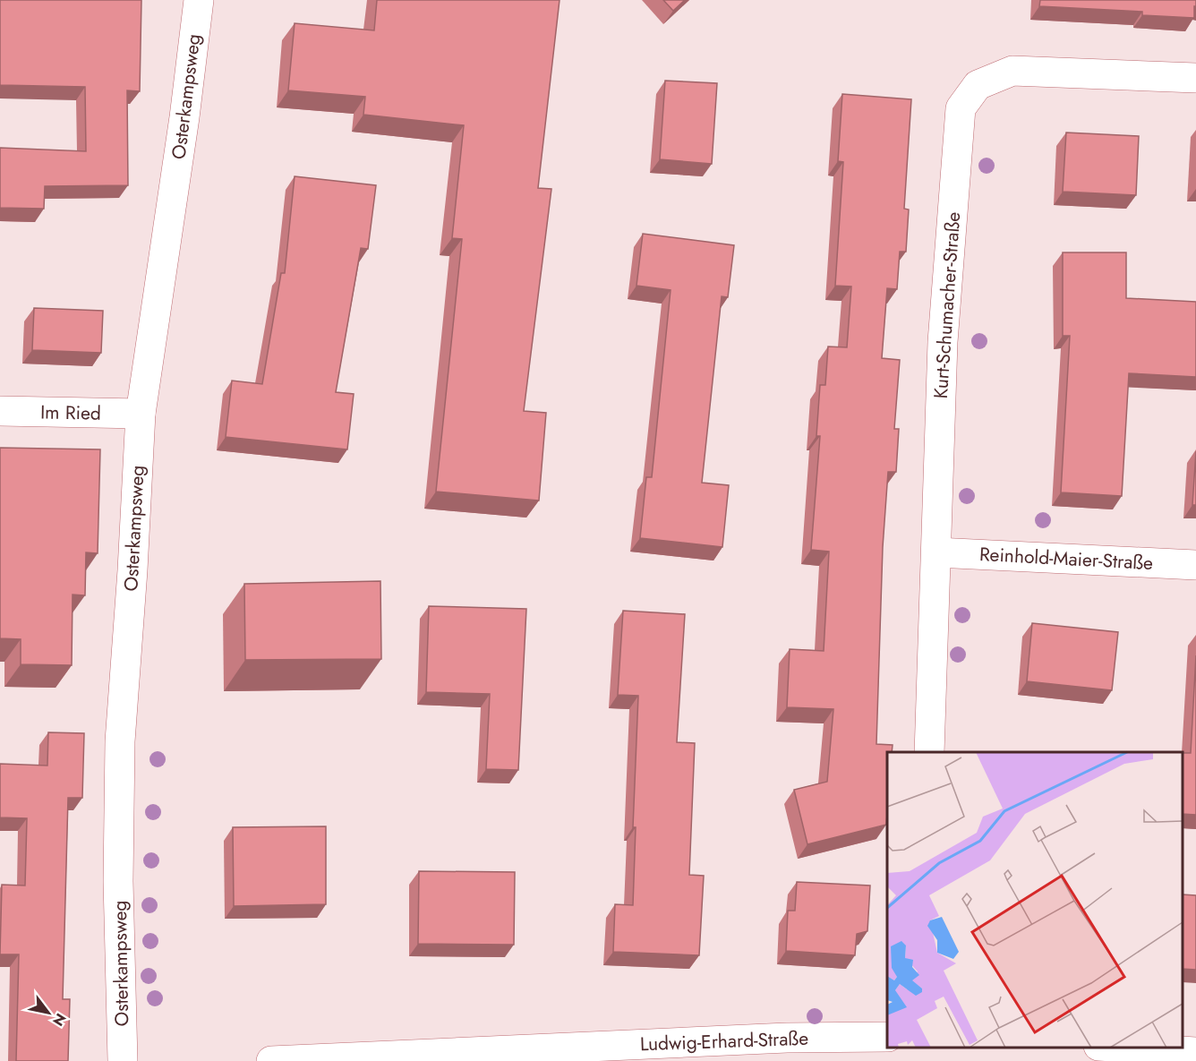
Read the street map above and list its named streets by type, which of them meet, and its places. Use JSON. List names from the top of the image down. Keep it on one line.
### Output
{"streets":{"street":["Osterkampsweg","Kurt-Schumacher-Straße","Im Ried","Reinhold-Maier-Straße","Ludwig-Erhard-Straße"]},"crossings":[["Osterkampsweg","Im Ried"],["Kurt-Schumacher-Straße","Reinhold-Maier-Straße"]],"north":"bottom right"}
